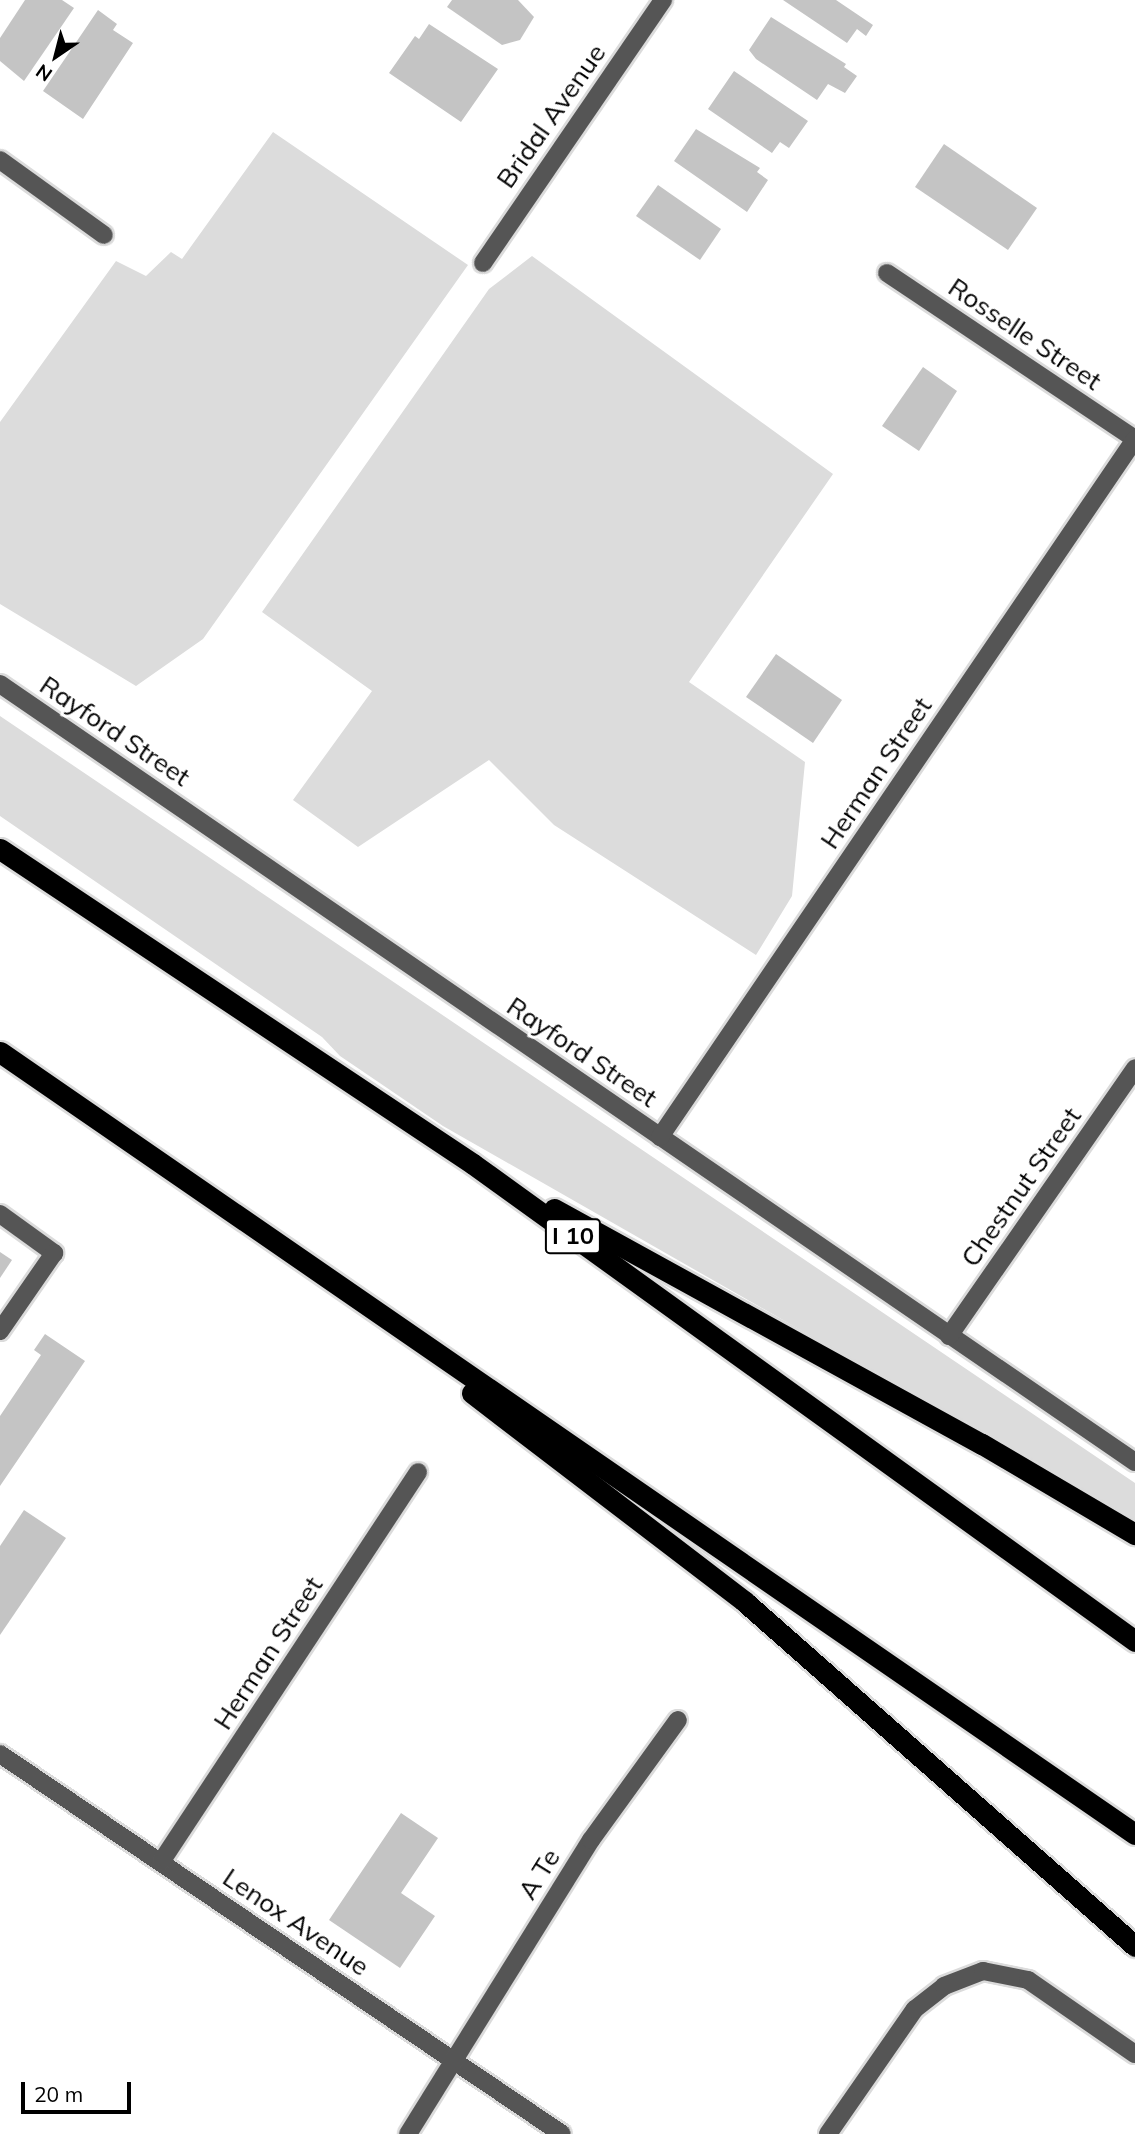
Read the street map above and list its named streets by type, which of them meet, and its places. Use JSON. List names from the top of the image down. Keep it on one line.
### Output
{"streets":{"highway":["I 10"],"street":["Bridal Avenue","Rosselle Street","Rayford Street","Herman Street","Chestnut Street","A Te","Lenox Avenue"]},"crossings":[["Rosselle Street","Herman Street"],["Rayford Street","Herman Street"],["Rayford Street","Chestnut Street"],["Herman Street","Lenox Avenue"],["A Te","Lenox Avenue"]],"scale_bar":"20 m","north":"bottom left"}
